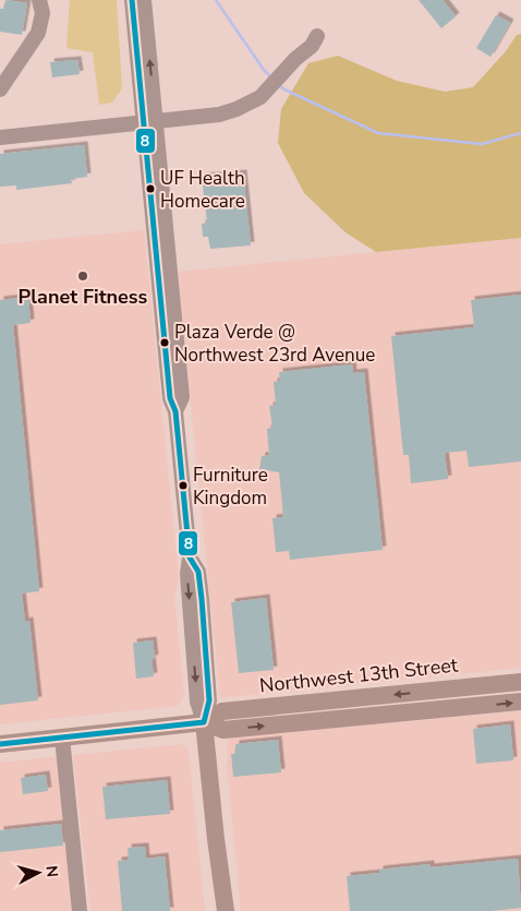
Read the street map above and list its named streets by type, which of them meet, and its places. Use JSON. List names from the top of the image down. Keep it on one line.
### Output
{"streets":{"main road":["Northwest 13th Street"]},"places":["UF Health Homecare","Planet Fitness","Plaza Verde @ Northwest 23rd Avenue","Furniture Kingdom"],"lines":["transit line 8"],"north":"right"}
